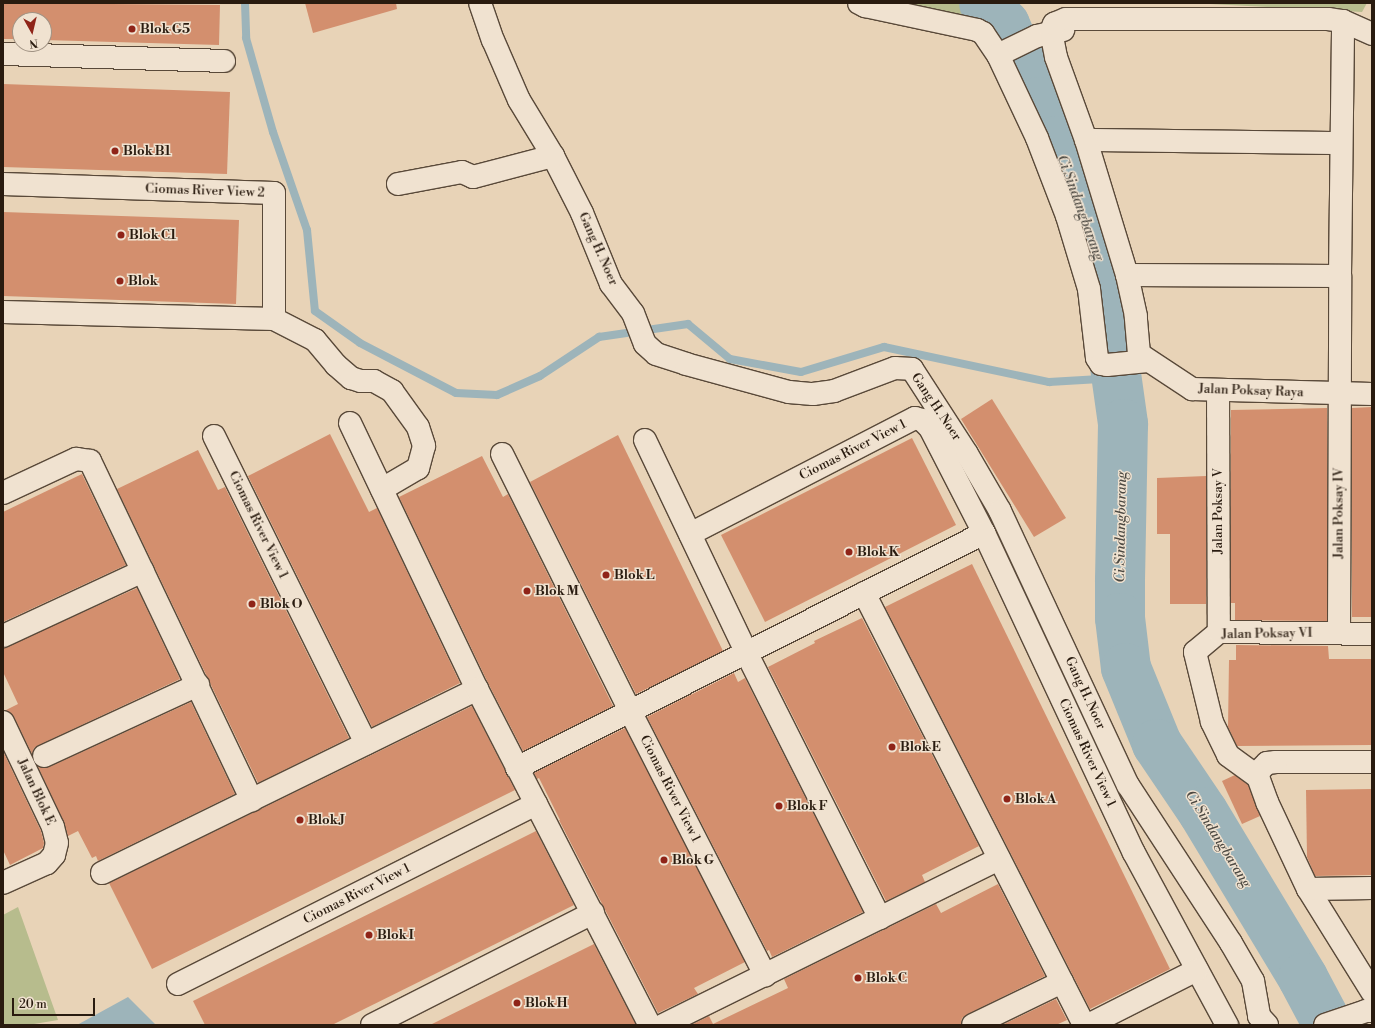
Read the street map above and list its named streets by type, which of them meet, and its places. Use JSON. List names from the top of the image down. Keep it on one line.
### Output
{"streets":{"street":["Ciomas River View 2","Gang H. Noer","Jalan Poksay Raya","Ciomas River View 1","Jalan Poksay V","Jalan Poksay IV","Jalan Poksay VI","Jalan Blok E"]},"crossings":[["Jalan Poksay Raya","Jalan Poksay V"],["Jalan Poksay Raya","Jalan Poksay IV"],["Jalan Poksay V","Jalan Poksay VI"],["Jalan Poksay IV","Jalan Poksay VI"]],"water":["Ci Sindangbarang"],"places":["Blok G5","Blok B1","Blok C1","Blok","Blok K","Blok L","Blok M","Blok O","Blok E","Blok A","Blok F","Blok J","Blok G","Blok I","Blok C","Blok H"],"scale_bar":"20 m","north":"bottom"}
